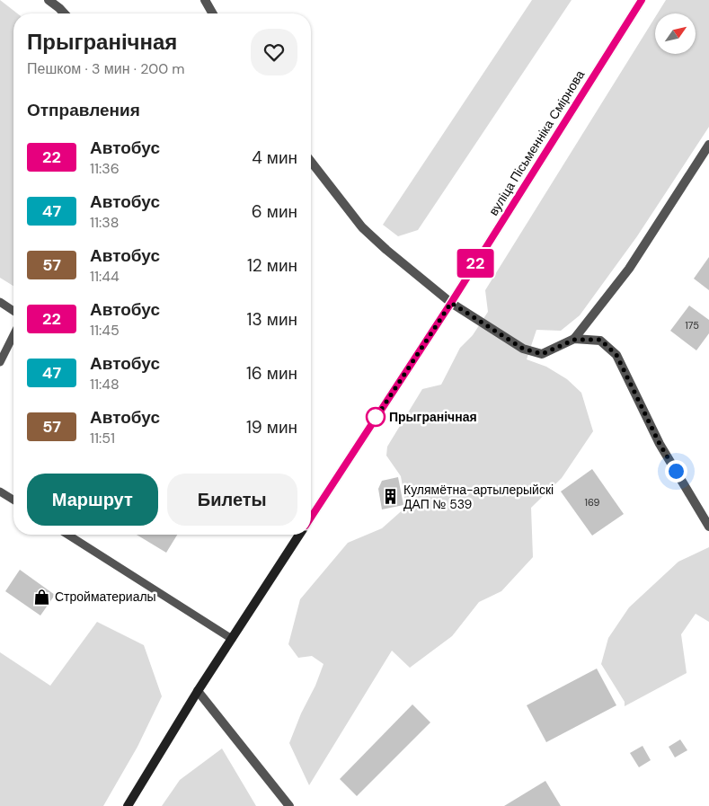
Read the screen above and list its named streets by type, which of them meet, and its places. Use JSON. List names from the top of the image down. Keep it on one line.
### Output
{"streets":{"main road":["вуліца Пісьменніка Смірнова"]},"places":{"other":["Прыгранічная"],"building":["Кулямётна-артылерыйскі ДАП № 539"],"shop":["Стройматериалы"]},"lines":["bus line 22"],"house_numbers":["175","169"],"north":"top right","page":{"on_map":"22","heading":[["Прыгранічная","Пешком · 3 мин · 200 m"],"Отправления"],"list":[{"mark":"22","name":"Автобус","note":"11:36","value":"4 мин"},{"mark":"47","name":"Автобус","note":"11:38","value":"6 мин"},{"mark":"57","name":"Автобус","note":"11:44","value":"12 мин"},{"mark":"22","name":"Автобус","note":"11:45","value":"13 мин"},{"mark":"47","name":"Автобус","note":"11:48","value":"16 мин"},{"mark":"57","name":"Автобус","note":"11:51","value":"19 мин"}],"buttons":["Маршрут","Билеты"]}}
